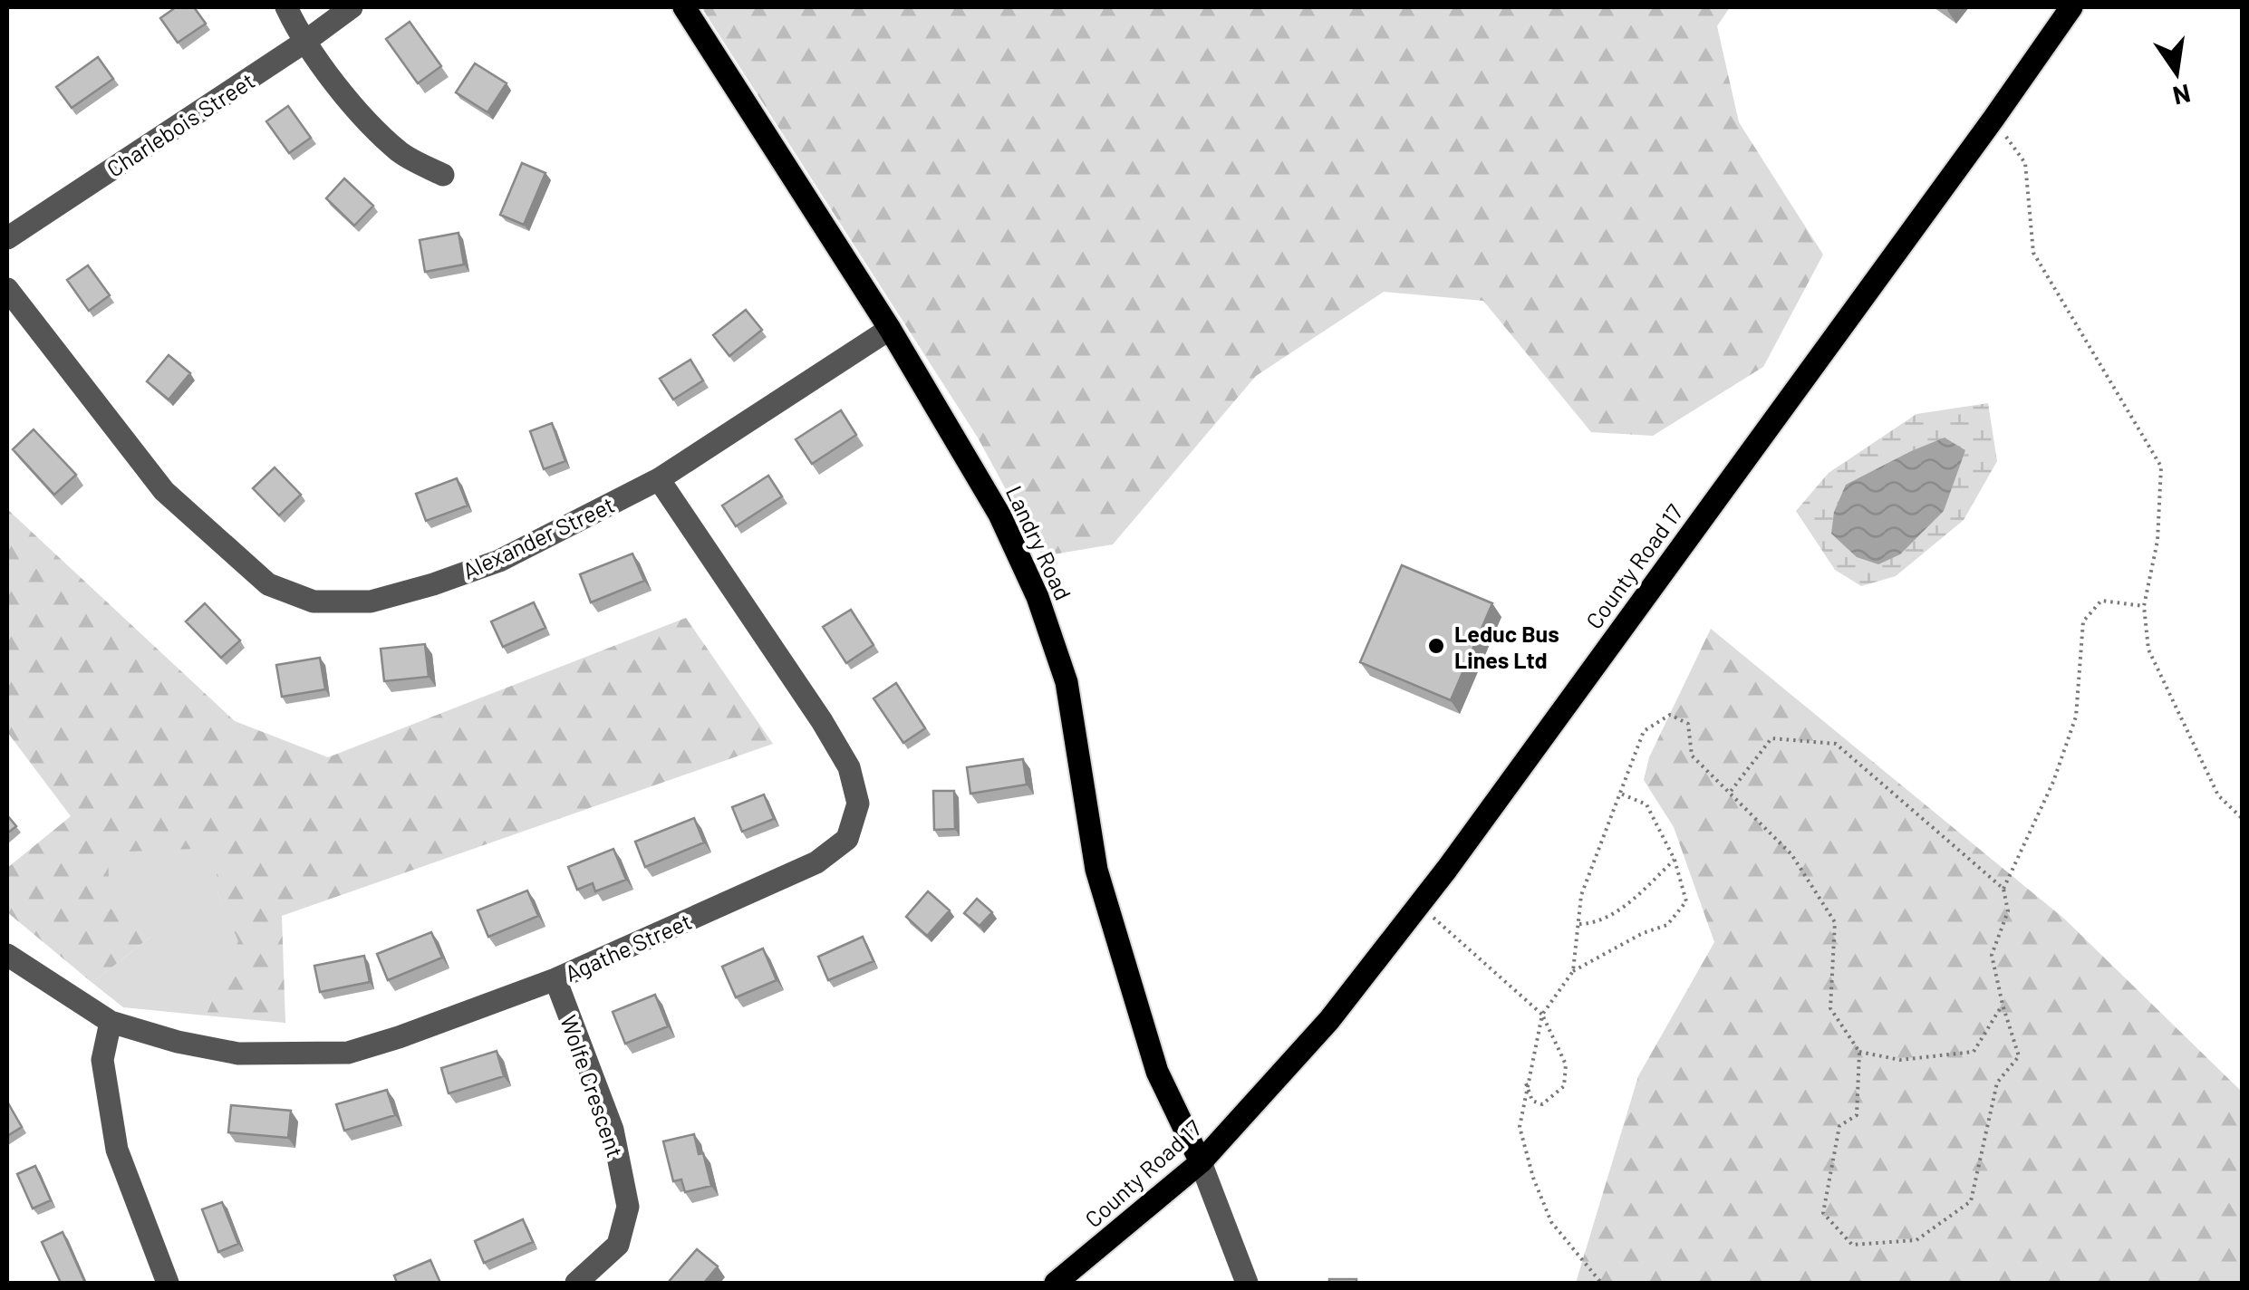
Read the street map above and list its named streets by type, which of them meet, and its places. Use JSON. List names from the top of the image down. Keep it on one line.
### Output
{"streets":{"main road":["Landry Road","County Road 17"],"street":["Charlebois Street","Alexander Street","Agathe Street","Wolfe Crescent"]},"crossings":[["Alexander Street","Landry Road"],["Alexander Street","Agathe Street"],["Landry Road","County Road 17"],["Agathe Street","Wolfe Crescent"]],"places":["Leduc Bus Lines Ltd"],"north":"bottom"}
